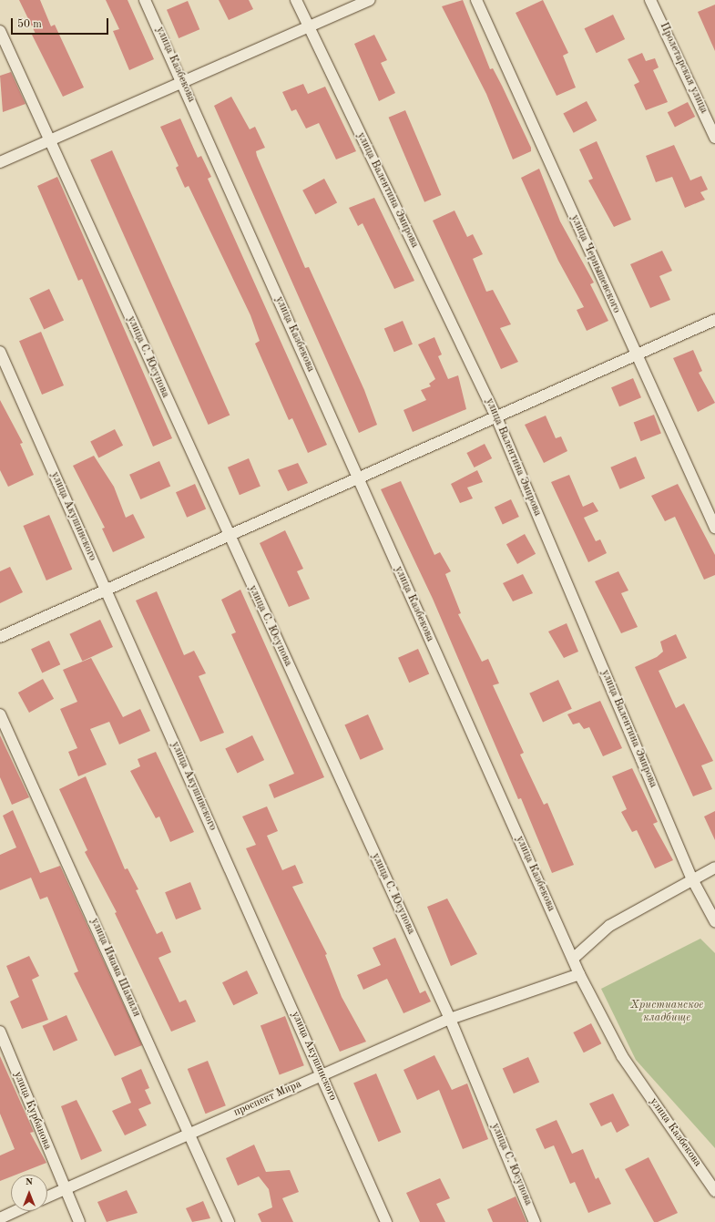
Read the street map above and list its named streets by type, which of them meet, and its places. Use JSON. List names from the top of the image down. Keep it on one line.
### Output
{"streets":{"street":["улица Казбекова","Пролетарская улица","улица Валентина Эмирова","улица Чернышевского","улица С. Юсупова","улица Акушинского","улица Имама Шамиля","проспект Мира","улица Курбанова"]},"crossings":[["улица Казбекова","проспект Мира"],["улица С. Юсупова","проспект Мира"],["улица Акушинского","проспект Мира"],["улица Имама Шамиля","проспект Мира"],["проспект Мира","улица Курбанова"]],"parks":["Христианское кладбище"],"scale_bar":"50 m","north":"top"}
